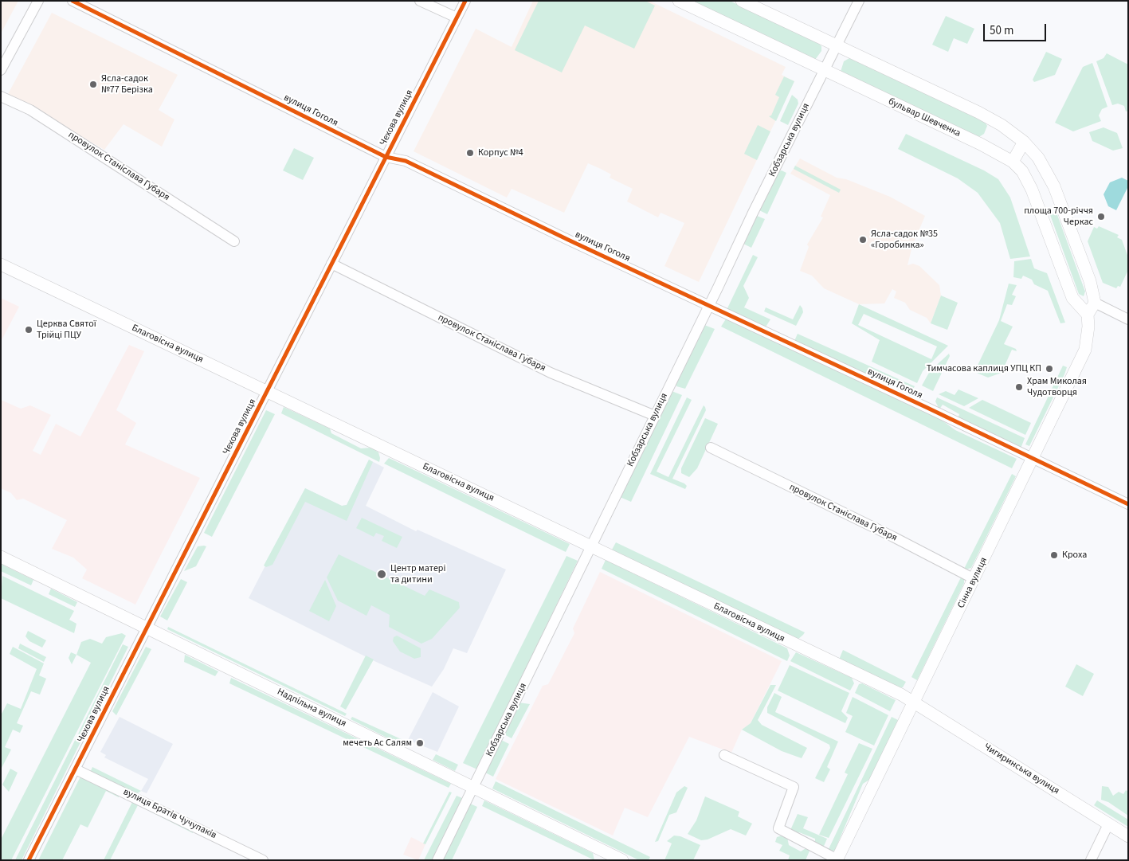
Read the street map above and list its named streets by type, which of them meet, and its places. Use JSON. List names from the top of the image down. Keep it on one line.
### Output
{"streets":{"main road":["бульвар Шевченка","Благовісна вулиця","Сінна вулиця","Надпільна вулиця","Чигиринська вулиця"],"street":["вулиця Гоголя","Чехова вулиця","Кобзарська вулиця","провулок Станіслава Губаря","вулиця Братів Чучупаків"]},"crossings":[["вулиця Гоголя","Чехова вулиця"],["вулиця Гоголя","Кобзарська вулиця"],["вулиця Гоголя","Сінна вулиця"],["Чехова вулиця","провулок Станіслава Губаря"],["Чехова вулиця","Благовісна вулиця"],["Чехова вулиця","Надпільна вулиця"],["Чехова вулиця","вулиця Братів Чучупаків"],["бульвар Шевченка","Кобзарська вулиця"],["бульвар Шевченка","Сінна вулиця"],["Кобзарська вулиця","провулок Станіслава Губаря"],["Кобзарська вулиця","Благовісна вулиця"],["Кобзарська вулиця","Надпільна вулиця"],["провулок Станіслава Губаря","Сінна вулиця"],["Благовісна вулиця","Сінна вулиця"],["Благовісна вулиця","Чигиринська вулиця"],["Сінна вулиця","Чигиринська вулиця"]],"places":["Ясла-садок №77 Берізка","Корпус №4","площа 700-річчя Черкас","Ясла-садок №35 «Горобинка»","Церква Святої Трійці ПЦУ","Тимчасова каплиця УПЦ КП","Храм Миколая Чудотворця","Кроха","Центр матері та дитини","мечеть Ас Салям"],"scale_bar":"50 m"}
